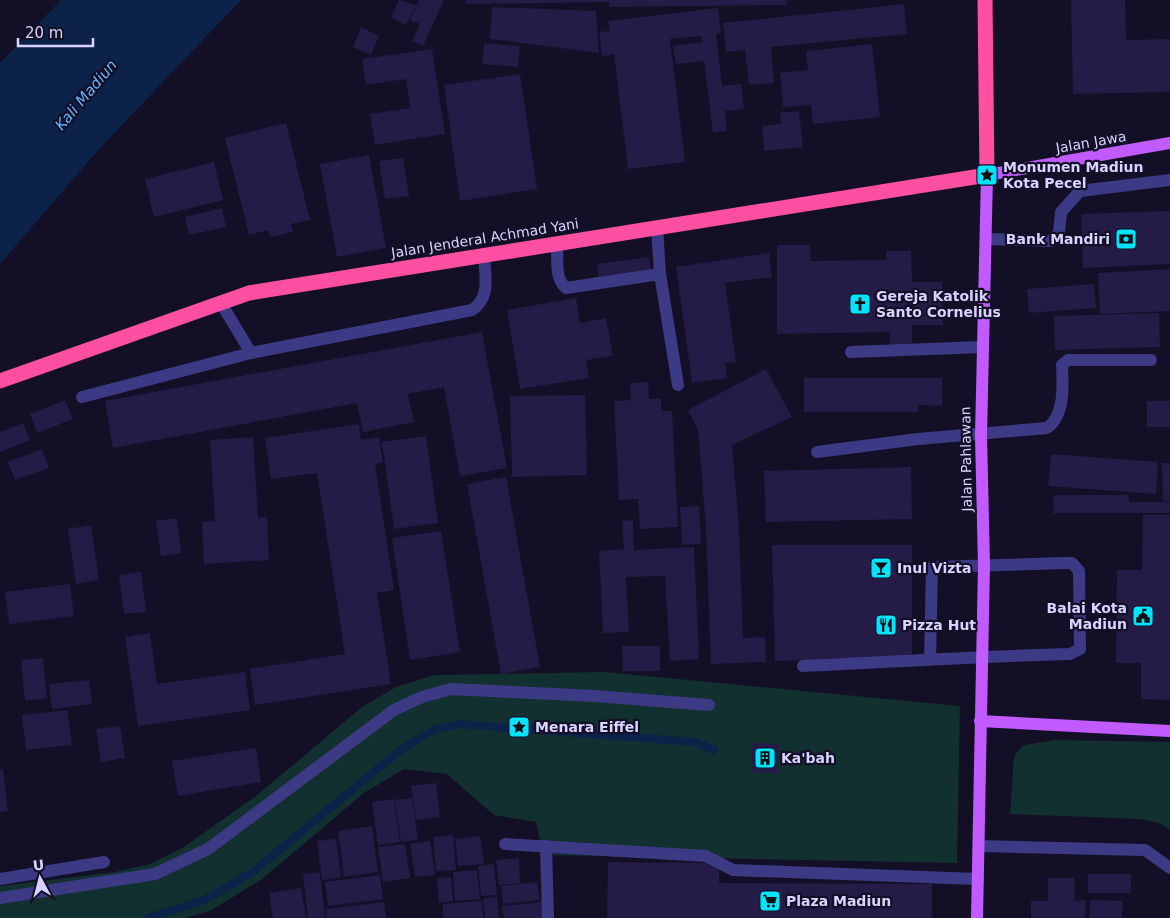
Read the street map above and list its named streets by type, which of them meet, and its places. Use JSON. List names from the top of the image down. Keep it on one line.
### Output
{"streets":{"highway":["Jalan Jenderal Achmad Yani","Jalan Pahlawan"],"main road":["Jalan Jawa"]},"crossings":[["Jalan Jawa","Jalan Jenderal Achmad Yani"],["Jalan Jawa","Jalan Pahlawan"],["Jalan Jenderal Achmad Yani","Jalan Pahlawan"]],"water":["Kali Madiun"],"places":{"place":["Monumen Madiun Kota Pecel","Menara Eiffel"],"bank":["Bank Mandiri"],"church":["Gereja Katolik Santo Cornelius"],"bar":["Inul Vizta"],"public building":["Balai Kota Madiun"],"restaurant":["Pizza Hut"],"building":["Ka'bah"],"supermarket":["Plaza Madiun"]},"scale_bar":"20 m","north":"top"}
